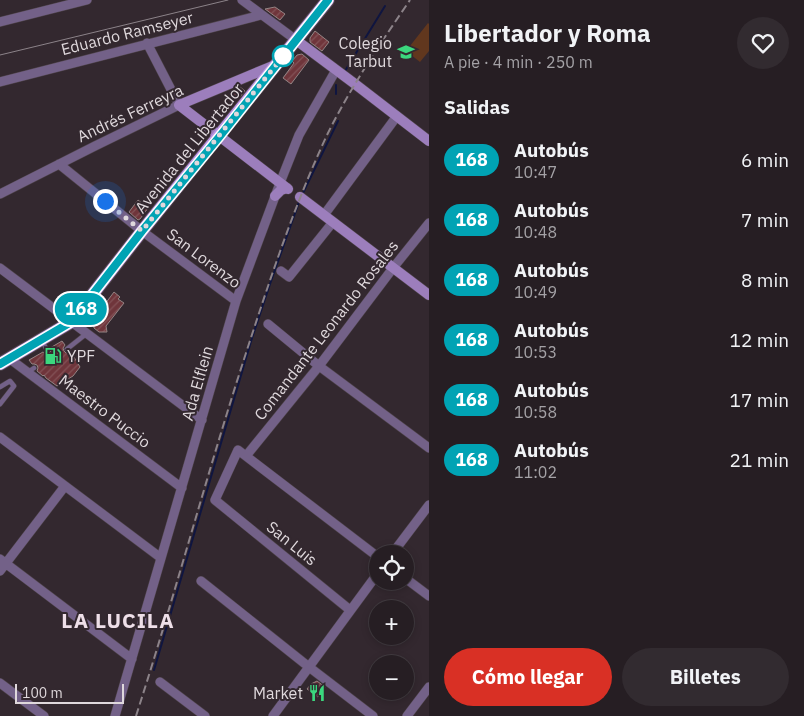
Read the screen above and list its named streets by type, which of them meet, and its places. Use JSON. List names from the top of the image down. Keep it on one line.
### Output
{"streets":{"main road":["Avenida del Libertador"],"street":["Eduardo Ramseyer","Andrés Ferreyra","San Lorenzo","Comandante Leonardo Rosales","Ada Elflein","Maestro Puccio","San Luis"]},"crossings":[["Andrés Ferreyra","Avenida del Libertador"],["Andrés Ferreyra","San Lorenzo"],["Avenida del Libertador","San Lorenzo"],["Avenida del Libertador","Maestro Puccio"],["San Lorenzo","Ada Elflein"],["Comandante Leonardo Rosales","San Luis"],["Ada Elflein","Maestro Puccio"]],"districts":["LA LUCILA"],"places":{"school or university":["Colegio Tarbut"],"fuel station":["YPF"],"restaurant":["Market"]},"lines":["bus line 168"],"scale_bar":"100 m","page":{"on_map":"168","heading":[["Libertador y Roma","A pie · 4 min · 250 m"],"Salidas"],"list":[{"mark":"168","name":"Autobús","note":"10:47","value":"6 min"},{"mark":"168","name":"Autobús","note":"10:48","value":"7 min"},{"mark":"168","name":"Autobús","note":"10:49","value":"8 min"},{"mark":"168","name":"Autobús","note":"10:53","value":"12 min"},{"mark":"168","name":"Autobús","note":"10:58","value":"17 min"},{"mark":"168","name":"Autobús","note":"11:02","value":"21 min"}],"map_buttons":["+","−"],"buttons":["Cómo llegar","Billetes"],"scale":"100 m"}}
